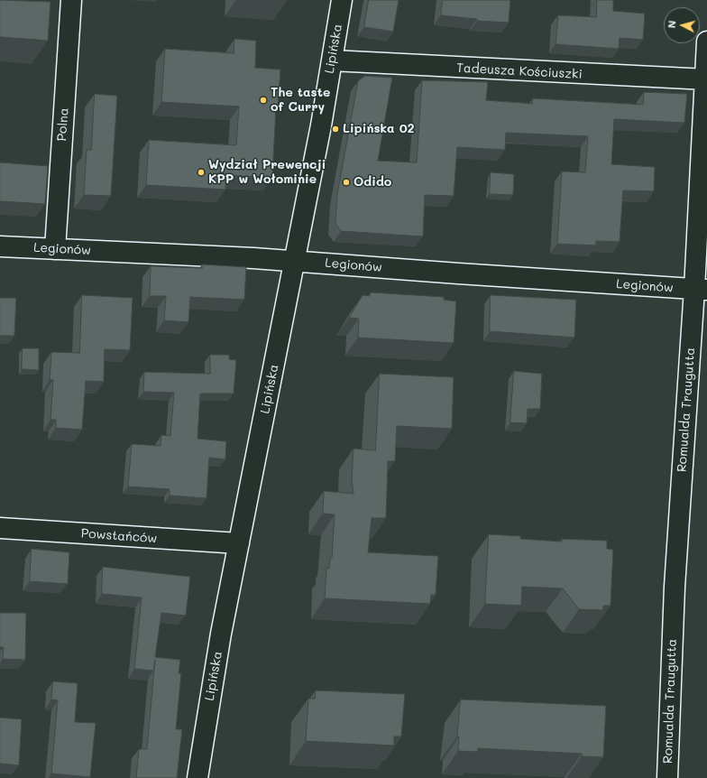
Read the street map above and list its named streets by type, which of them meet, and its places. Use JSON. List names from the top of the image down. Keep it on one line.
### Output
{"streets":{"street":["Lipińska","Tadeusza Kościuszki","Polna","Legionów","Romualda Traugutta","Powstańców"]},"crossings":[["Lipińska","Tadeusza Kościuszki"],["Lipińska","Legionów"],["Lipińska","Powstańców"],["Tadeusza Kościuszki","Romualda Traugutta"],["Polna","Legionów"],["Legionów","Romualda Traugutta"]],"places":["The taste of Curry","Lipińska 02","Wydział Prewencji KPP w Wołominie","Odido"],"north":"left"}
